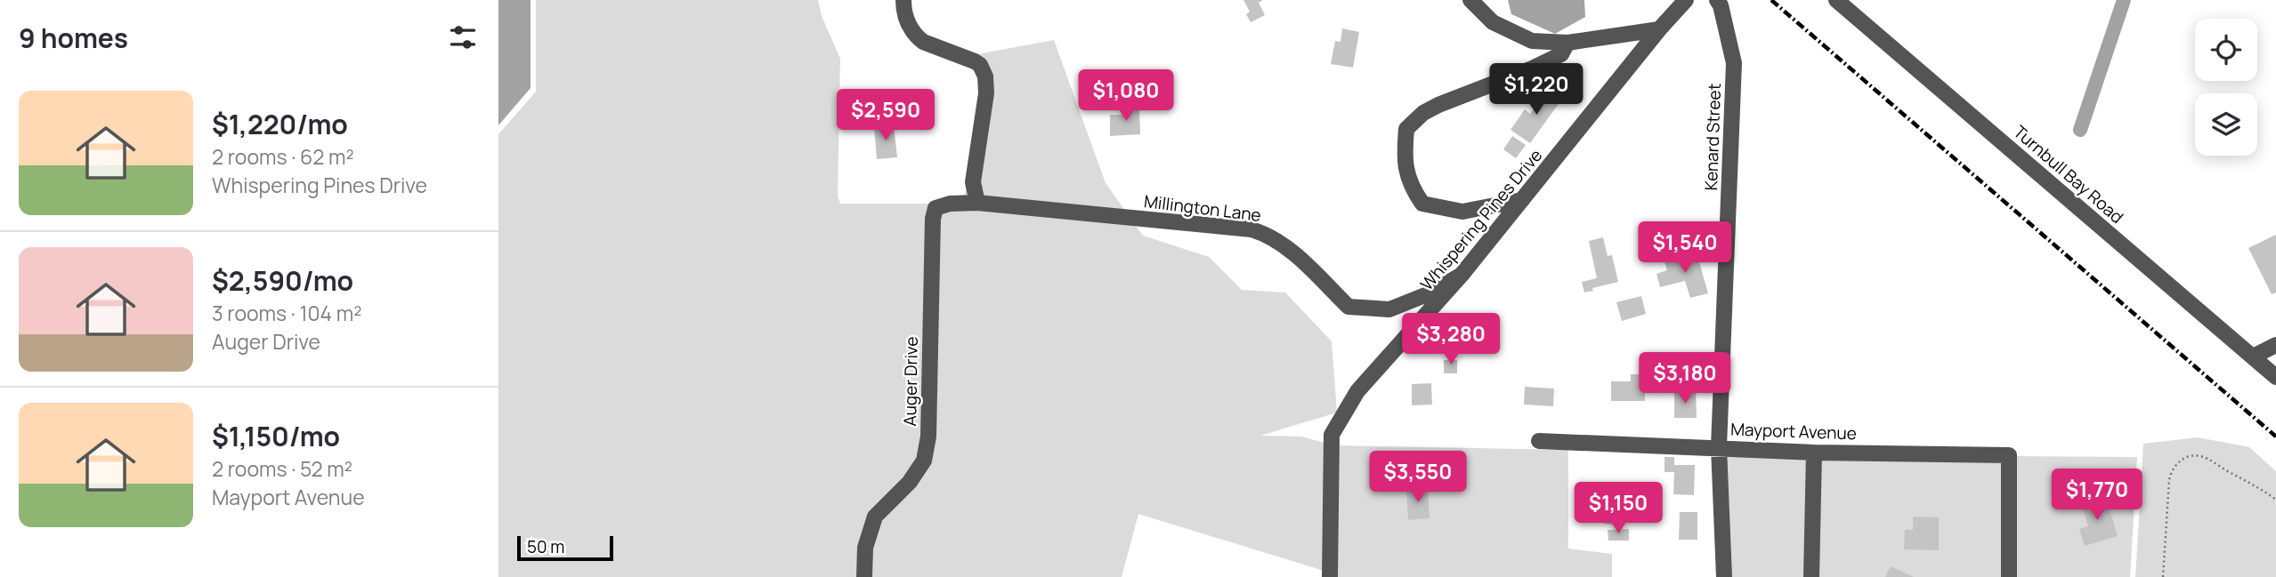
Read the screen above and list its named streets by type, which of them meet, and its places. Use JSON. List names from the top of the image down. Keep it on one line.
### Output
{"streets":{"street":["Kenard Street","Turnbull Bay Road","Millington Lane","Whispering Pines Drive","Auger Drive","Mayport Avenue"]},"crossings":[["Kenard Street","Mayport Avenue"],["Millington Lane","Whispering Pines Drive"],["Millington Lane","Auger Drive"]],"scale_bar":"50 m","page":{"heading":"9 homes","price":["$1,220","$1,080","$2,590","$1,540","$3,280","$3,180","$3,550","$1,770","$1,150"],"list":[{"name":"$1,220/mo","note":"2 rooms · 62 m² · Whispering Pines Drive"},{"name":"$2,590/mo","note":"3 rooms · 104 m² · Auger Drive"},{"name":"$1,150/mo","note":"2 rooms · 52 m² · Mayport Avenue"}],"scale":"50 m"}}
